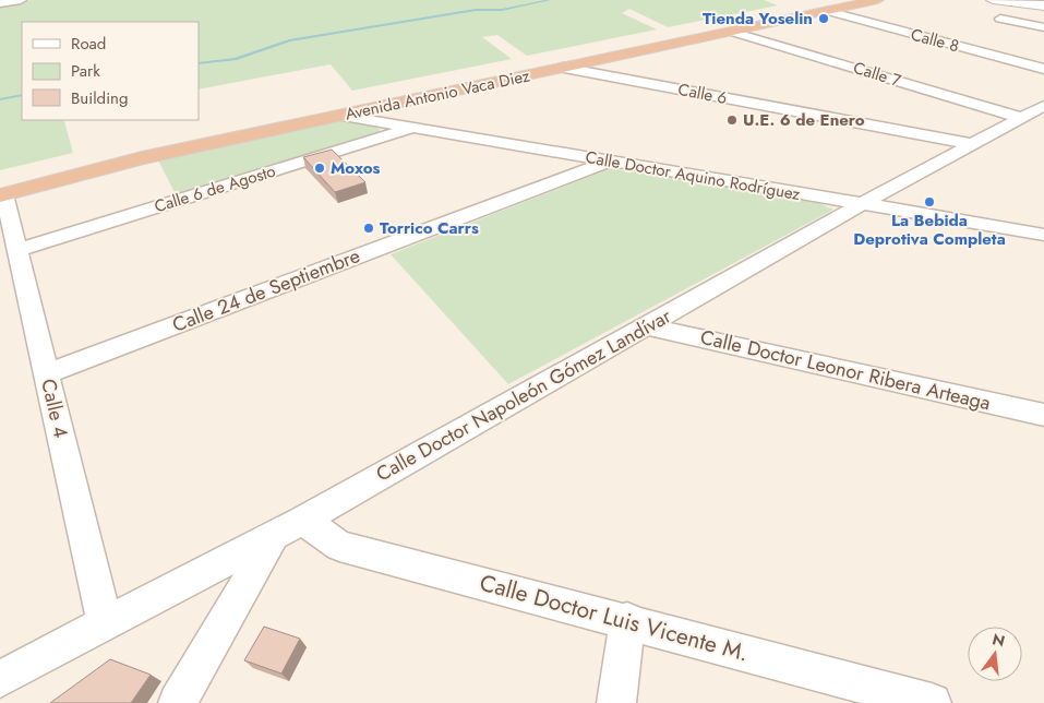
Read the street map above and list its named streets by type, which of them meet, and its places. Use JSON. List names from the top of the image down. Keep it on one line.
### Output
{"streets":{"highway":["Avenida Antonio Vaca Diez"],"street":["Calle 8","Calle 7","Calle 6","Calle Doctor Aquino Rodríguez","Calle 6 de Agosto","Calle 24 de Septiembre","Calle Doctor Leonor Ribera Arteaga","Calle Doctor Napoleón Gómez Landívar","Calle 4","Calle Doctor Luis Vicente M."]},"crossings":[["Calle 8","Avenida Antonio Vaca Diez"],["Calle 7","Avenida Antonio Vaca Diez"],["Calle 7","Calle Doctor Napoleón Gómez Landívar"],["Calle 6","Avenida Antonio Vaca Diez"],["Calle 6","Calle Doctor Napoleón Gómez Landívar"],["Avenida Antonio Vaca Diez","Calle Doctor Aquino Rodríguez"],["Avenida Antonio Vaca Diez","Calle 4"],["Calle Doctor Aquino Rodríguez","Calle 6 de Agosto"],["Calle Doctor Aquino Rodríguez","Calle 24 de Septiembre"],["Calle Doctor Aquino Rodríguez","Calle Doctor Napoleón Gómez Landívar"],["Calle 6 de Agosto","Calle 4"],["Calle 24 de Septiembre","Calle 4"],["Calle Doctor Leonor Ribera Arteaga","Calle Doctor Napoleón Gómez Landívar"],["Calle Doctor Napoleón Gómez Landívar","Calle 4"],["Calle Doctor Napoleón Gómez Landívar","Calle Doctor Luis Vicente M."]],"places":["Tienda Yoselin","U.E. 6 de Enero","Moxos","La Bebida Deprotiva Completa","Torrico Carrs"],"legend":["Road","Park","Building"],"north":"top"}
